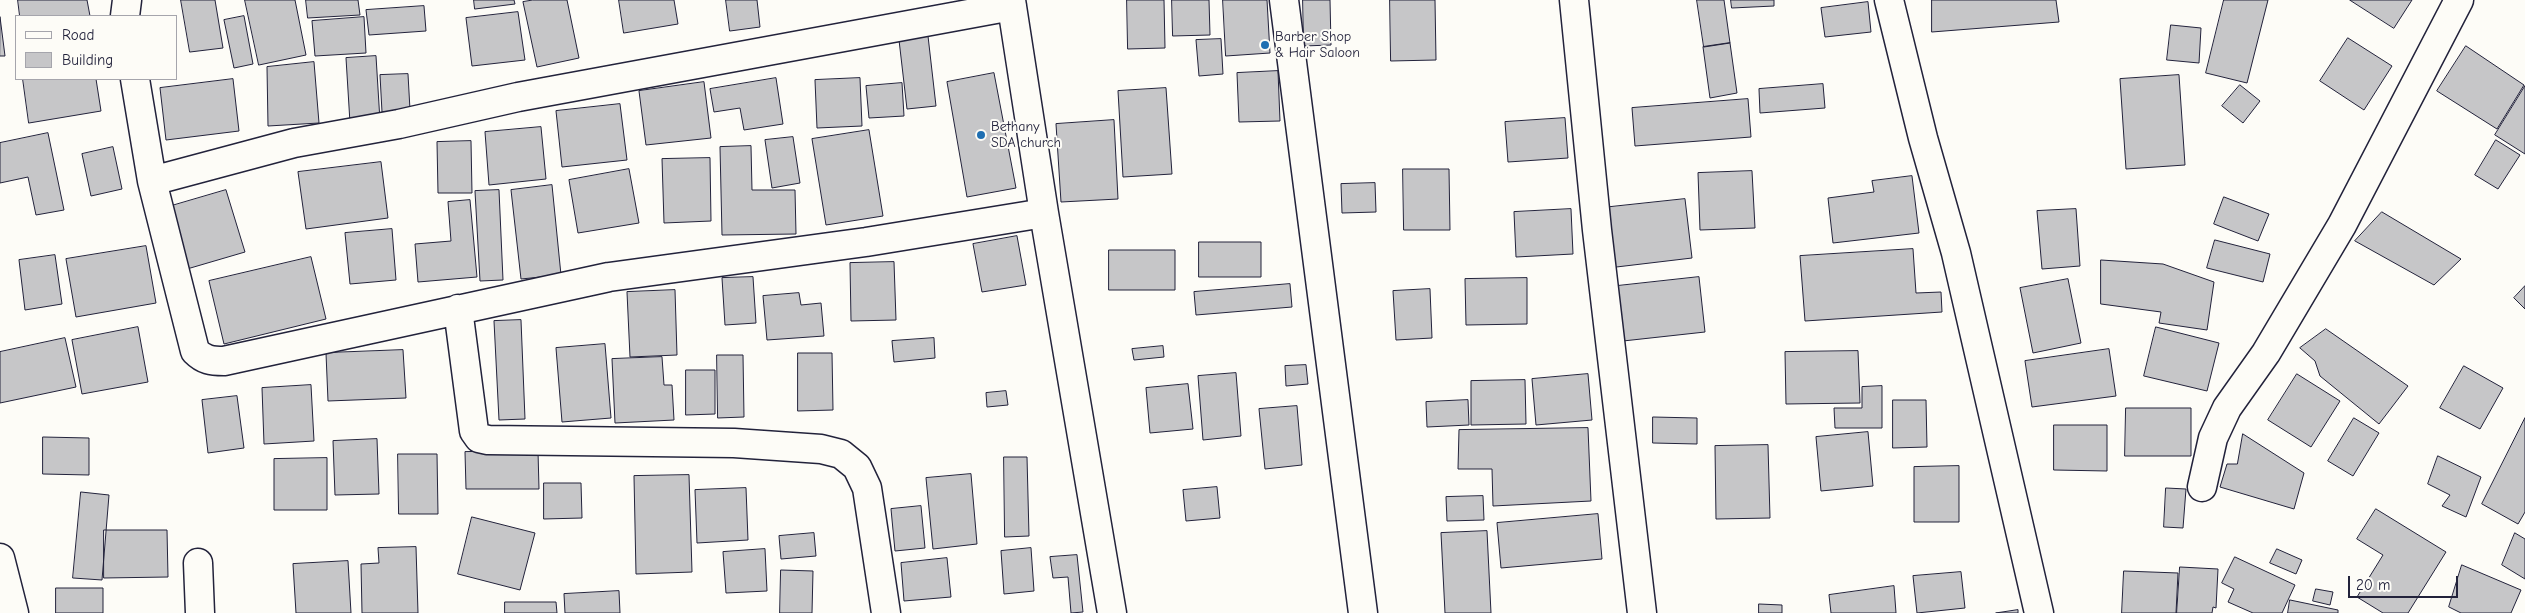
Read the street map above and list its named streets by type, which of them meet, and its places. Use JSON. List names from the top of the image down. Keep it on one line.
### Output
{"places":["Barber Shop & Hair Saloon","Bethany SDA church"],"legend":["Road","Building"],"scale_bar":"20 m"}
